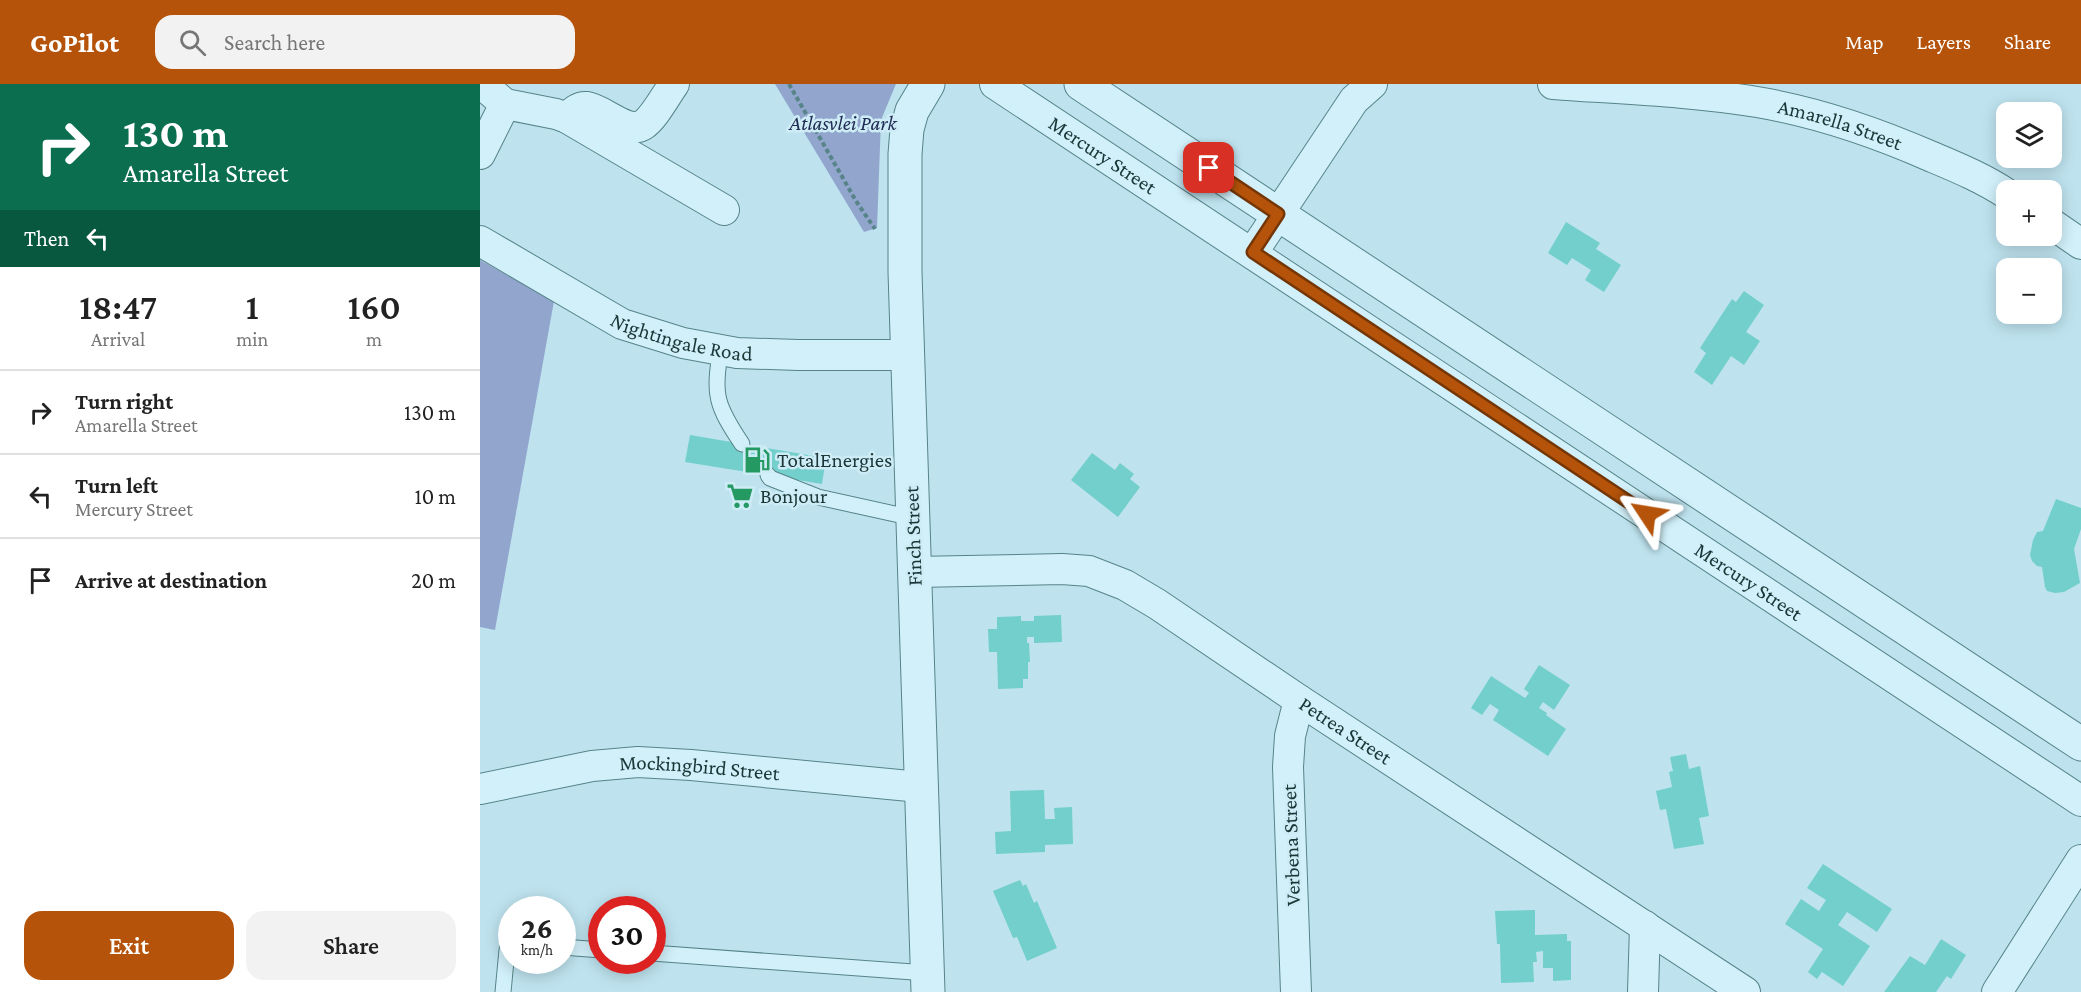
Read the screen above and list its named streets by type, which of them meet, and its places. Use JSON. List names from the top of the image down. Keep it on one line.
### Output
{"streets":{"street":["Amarella Street","Mercury Street","Nightingale Road","Finch Street","Petrea Street","Mockingbird Street","Verbena Street"]},"crossings":[["Nightingale Road","Finch Street"],["Finch Street","Petrea Street"],["Finch Street","Mockingbird Street"],["Petrea Street","Verbena Street"]],"parks":["Atlasvlei Park"],"places":{"fuel station":["TotalEnergies"],"supermarket":["Bonjour"]},"page":{"header":"GoPilot","search":"Search here","nav":["Map","Layers","Share"],"turn":["130 m","Amarella Street"],"map_buttons":["+","−"],"then":"Then","eta":["18:47","Arrival","1","min","160","m"],"list":[{"name":"Turn right","note":"Amarella Street","value":"130 m"},{"name":"Turn left","note":"Mercury Street","value":"10 m"},{"name":"Arrive at destination","value":"20 m"}],"speed":"26 km/h","limit":"30","buttons":["Exit","Share"]}}
